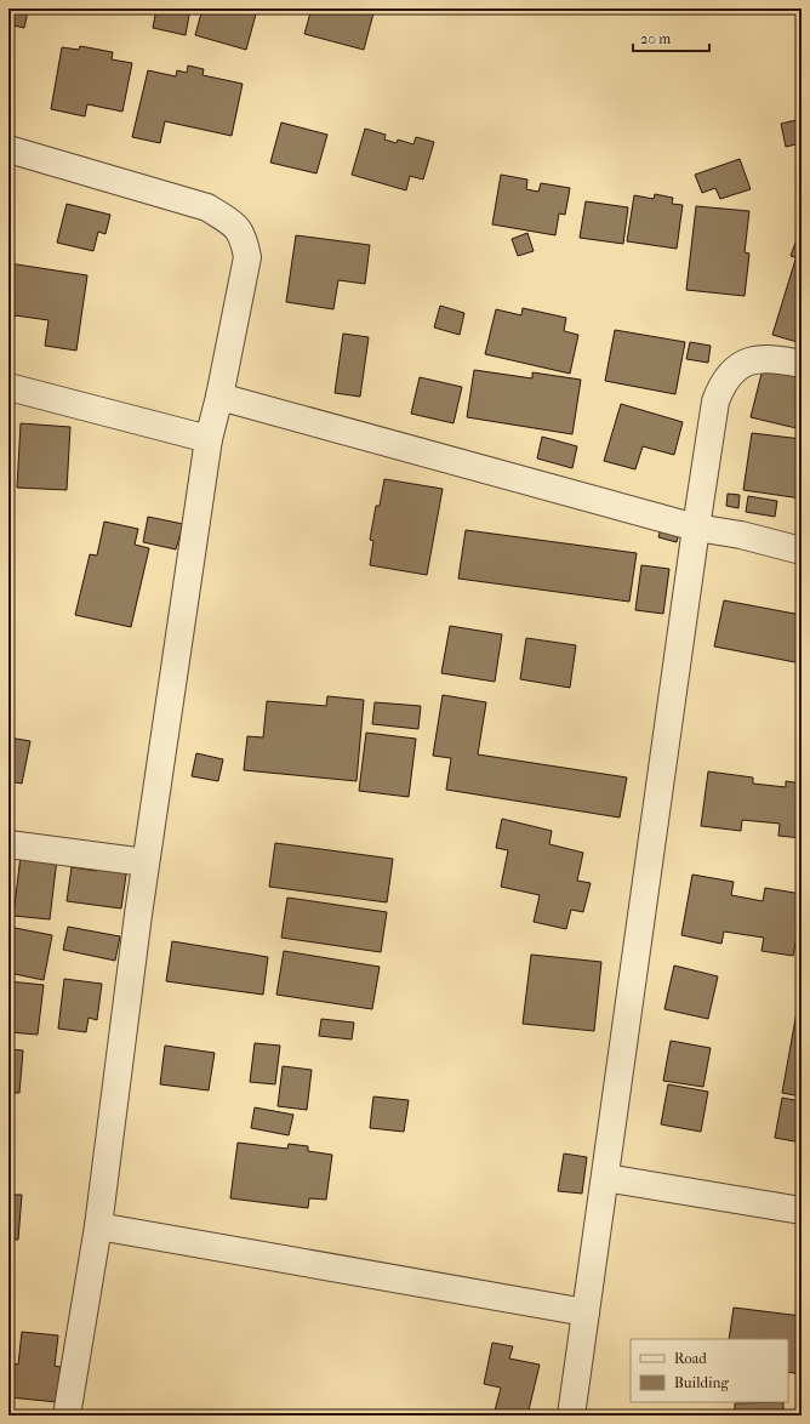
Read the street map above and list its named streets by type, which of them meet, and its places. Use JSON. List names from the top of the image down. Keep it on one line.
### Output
{"legend":["Road","Building"],"scale_bar":"20 m"}
